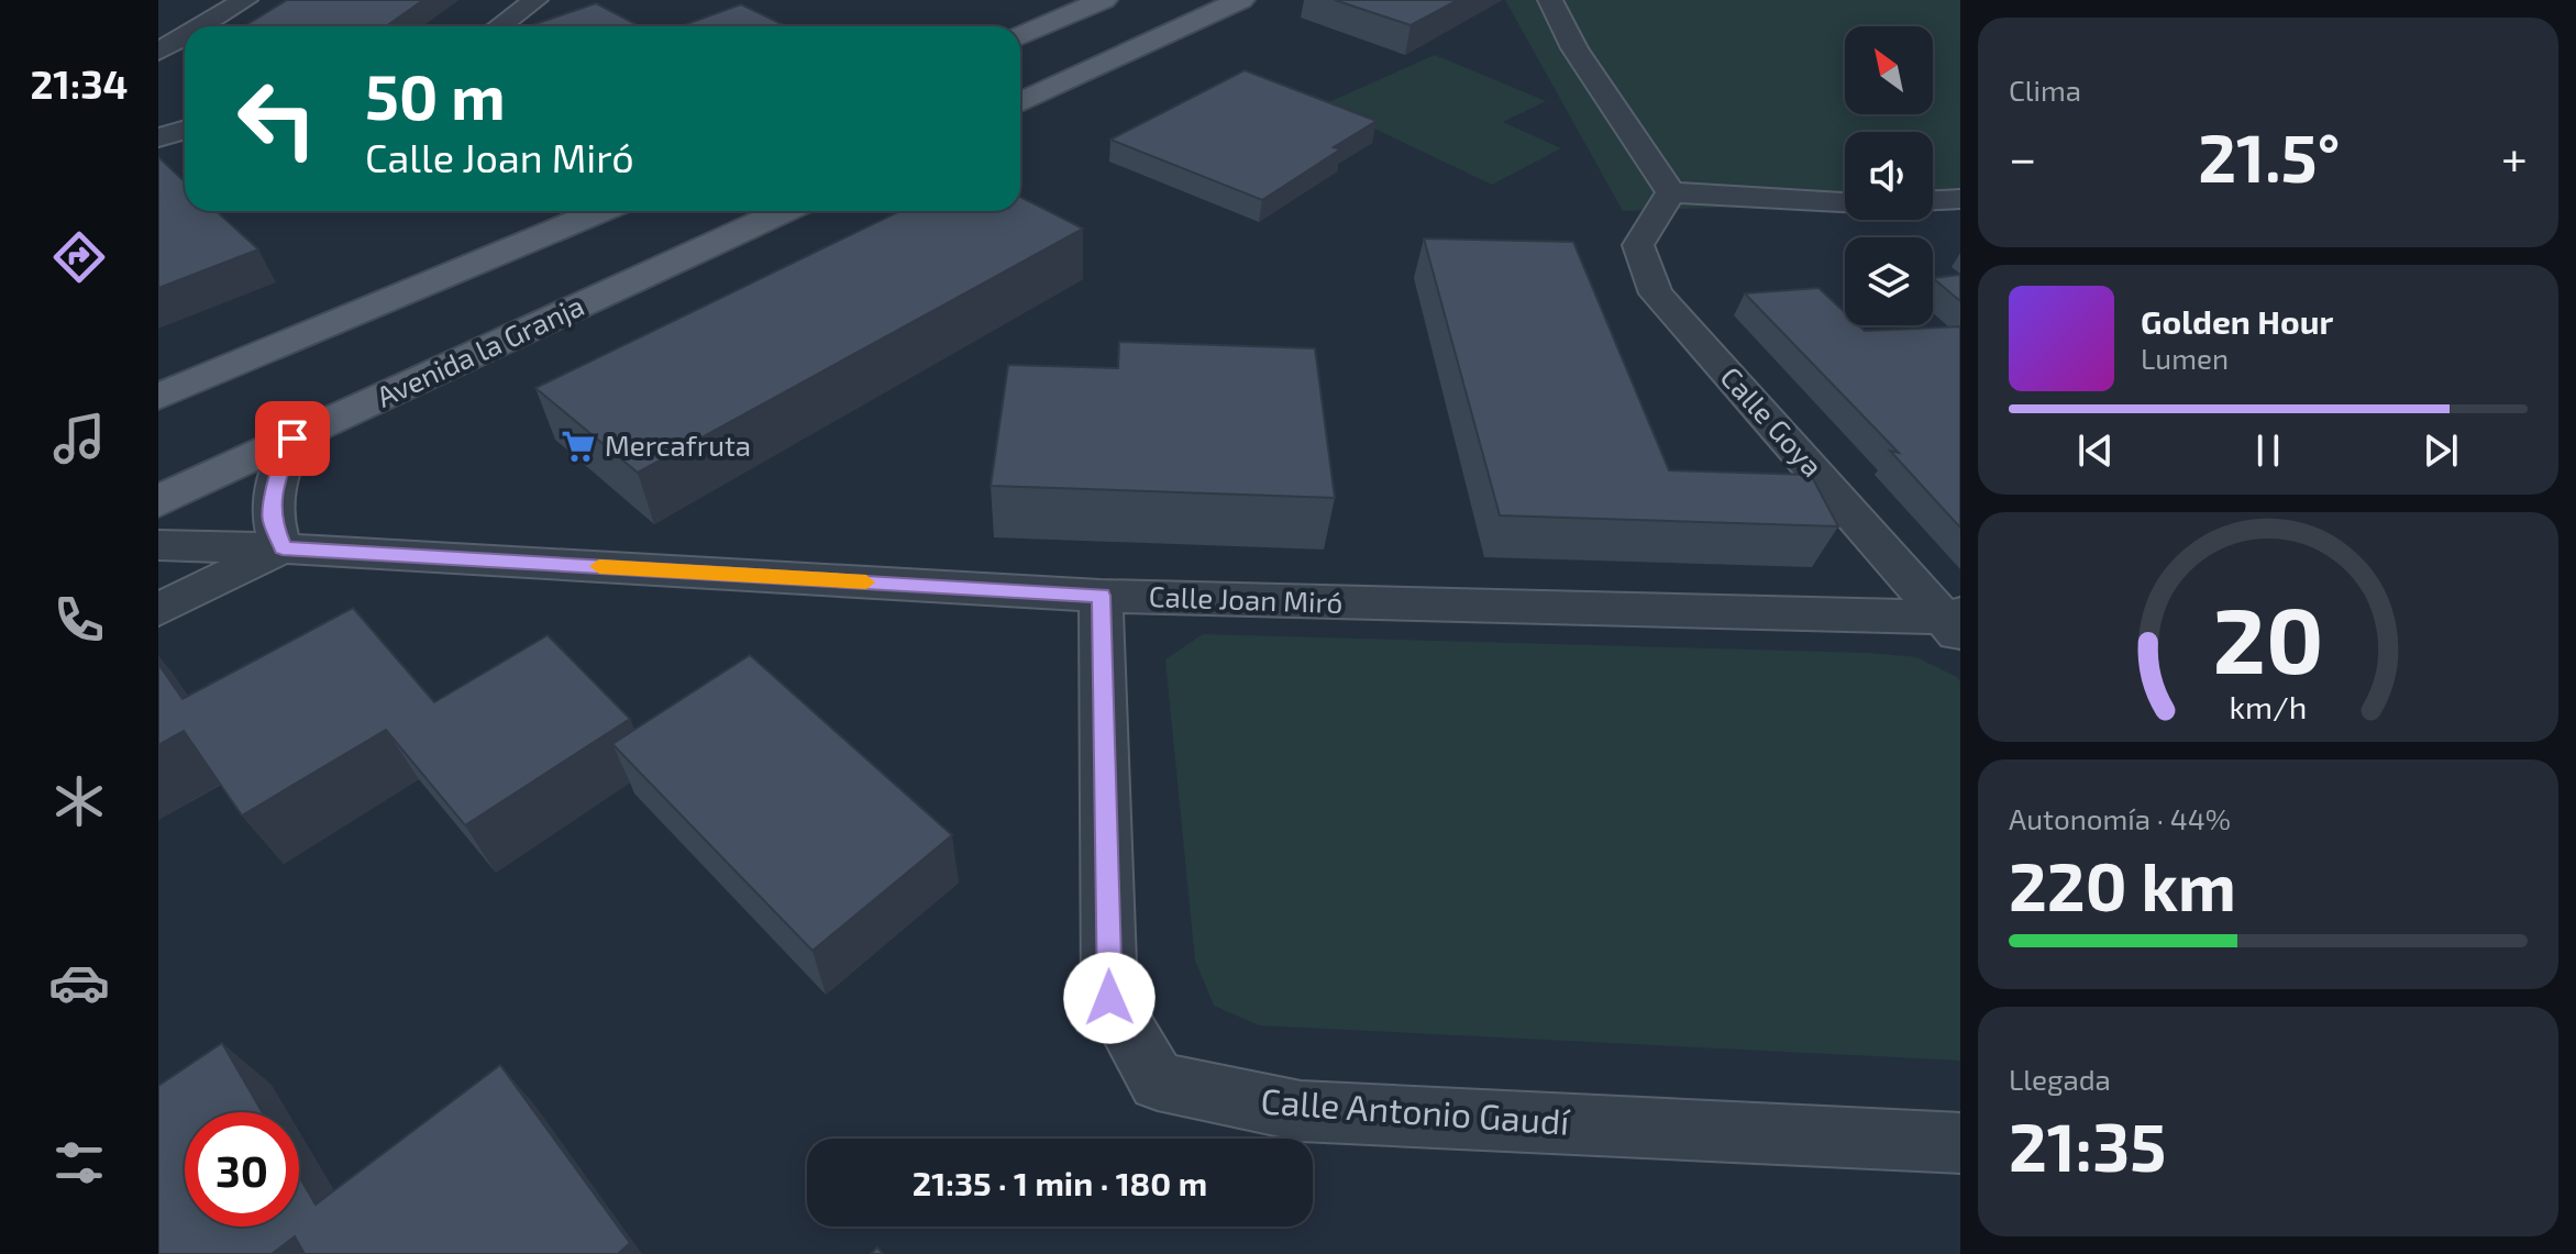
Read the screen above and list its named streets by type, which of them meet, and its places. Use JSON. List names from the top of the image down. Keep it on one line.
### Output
{"streets":{"main road":["Avenida la Granja"],"street":["Calle Goya","Calle Joan Miró","Calle Antonio Gaudí"]},"crossings":[["Calle Goya","Calle Joan Miró"],["Calle Joan Miró","Calle Antonio Gaudí"]],"places":{"supermarket":["Mercafruta"]},"north":"top left","page":{"tabs":"21:34","tile":["Clima",["Autonomía · 44%","220 km"],["Llegada","21:35"]],"turn":["50 m","Calle Joan Miró"],"heat":["−","21.5°","+"],"song":["Golden Hour","Lumen"],"limit":"30","trip":"21:35 · 1 min · 180 m","gauge":["20","km/h"]}}
